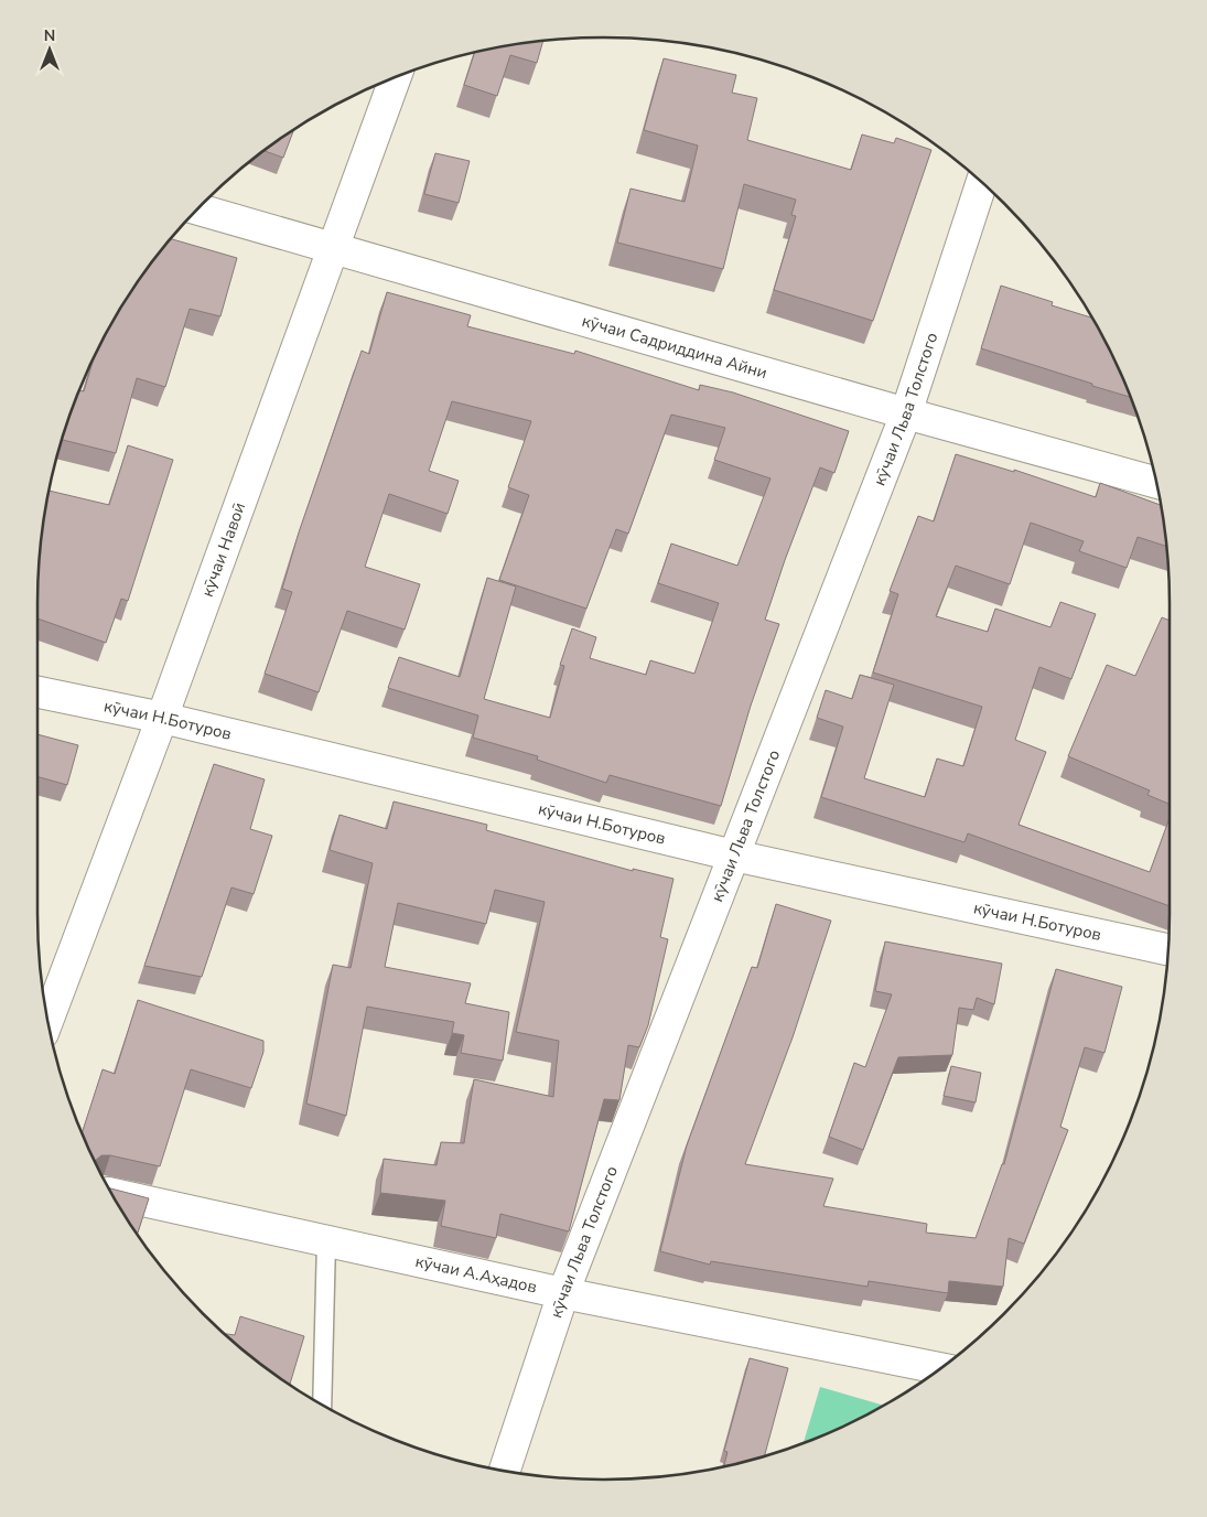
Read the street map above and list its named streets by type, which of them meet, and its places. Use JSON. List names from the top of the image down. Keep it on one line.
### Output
{"streets":{"street":["кӯчаи Садриддина Айни","кӯчаи Льва Толстого","кӯчаи Навоӣ","кӯчаи Н.Ботуров","кӯчаи А.Аҳадов"]},"crossings":[["кӯчаи Садриддина Айни","кӯчаи Льва Толстого"],["кӯчаи Садриддина Айни","кӯчаи Навоӣ"],["кӯчаи Льва Толстого","кӯчаи Н.Ботуров"],["кӯчаи Льва Толстого","кӯчаи А.Аҳадов"],["кӯчаи Навоӣ","кӯчаи Н.Ботуров"]],"north":"top"}
